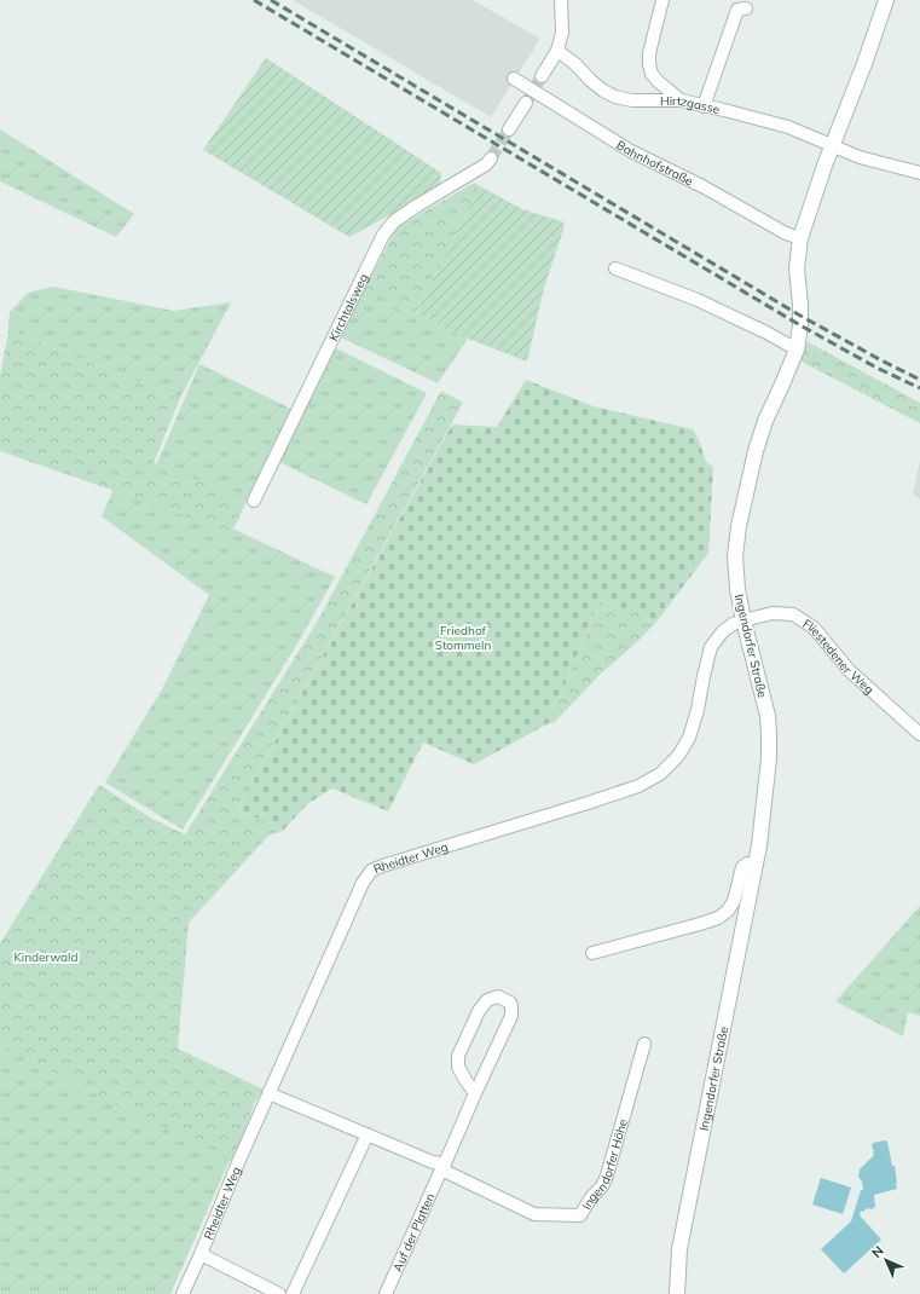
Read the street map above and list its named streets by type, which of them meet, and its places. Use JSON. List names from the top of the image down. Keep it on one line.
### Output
{"streets":{"street":["Hirtzgasse","Bahnhofstraße","Kirchtalsweg","Ingendorfer Straße","Fliestedener Weg","Rheidter Weg","Ingendorfer Höhe","Auf der Platten"]},"crossings":[["Bahnhofstraße","Ingendorfer Straße"],["Ingendorfer Straße","Fliestedener Weg"],["Ingendorfer Straße","Rheidter Weg"],["Fliestedener Weg","Rheidter Weg"],["Rheidter Weg","Ingendorfer Höhe"],["Ingendorfer Höhe","Auf der Platten"]],"parks":["Friedhof Stommeln","Kinderwald"],"north":"top left"}
